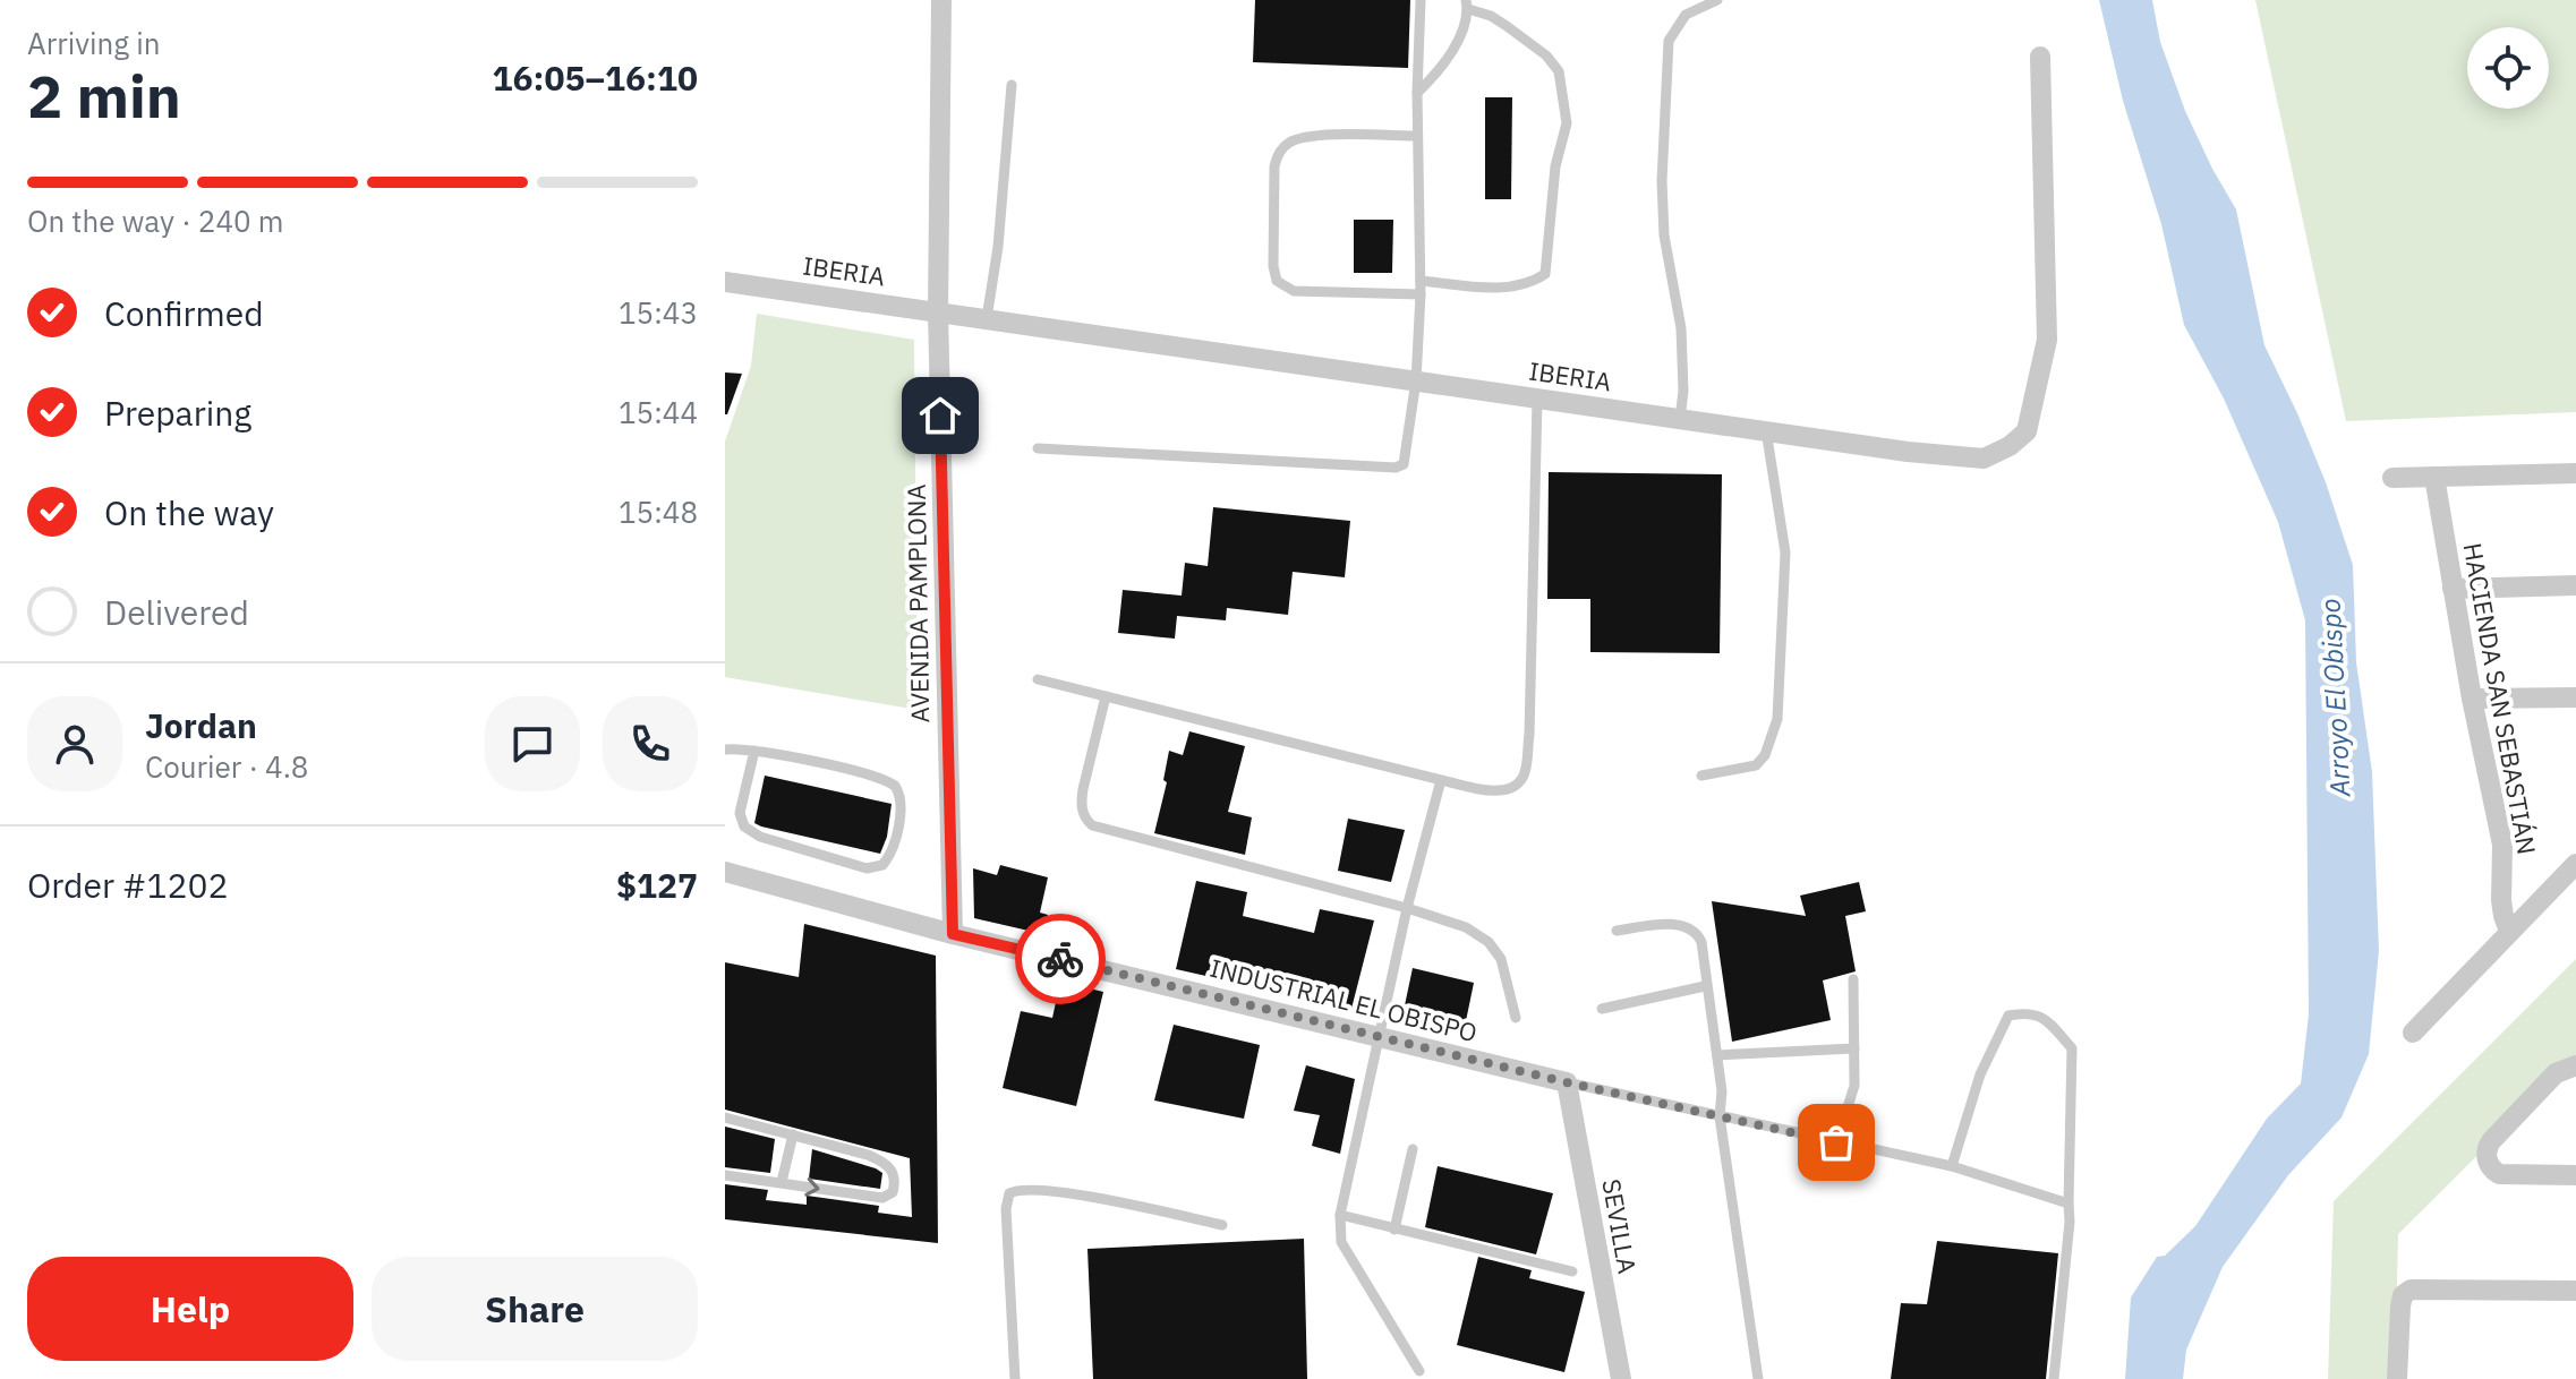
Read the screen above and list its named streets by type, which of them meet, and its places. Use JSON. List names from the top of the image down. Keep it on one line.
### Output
{"streets":{"street":["IBERIA","AVENIDA PAMPLONA","HACIENDA SAN SEBASTIÁN","INDUSTRIAL EL OBISPO","SEVILLA"]},"crossings":[["IBERIA","AVENIDA PAMPLONA"],["AVENIDA PAMPLONA","INDUSTRIAL EL OBISPO"],["INDUSTRIAL EL OBISPO","SEVILLA"]],"water":["Arroyo El Obispo"],"page":{"heading":["2 min","Arriving in","16:05–16:10"],"panel":["Jordan","Courier · 4.8","Order #1202","$127"],"bar":"On the way · 240 m","list":[["Confirmed","15:43"],["Preparing","15:44"],["On the way","15:48"],"Delivered"],"buttons":["Help","Share"]}}
